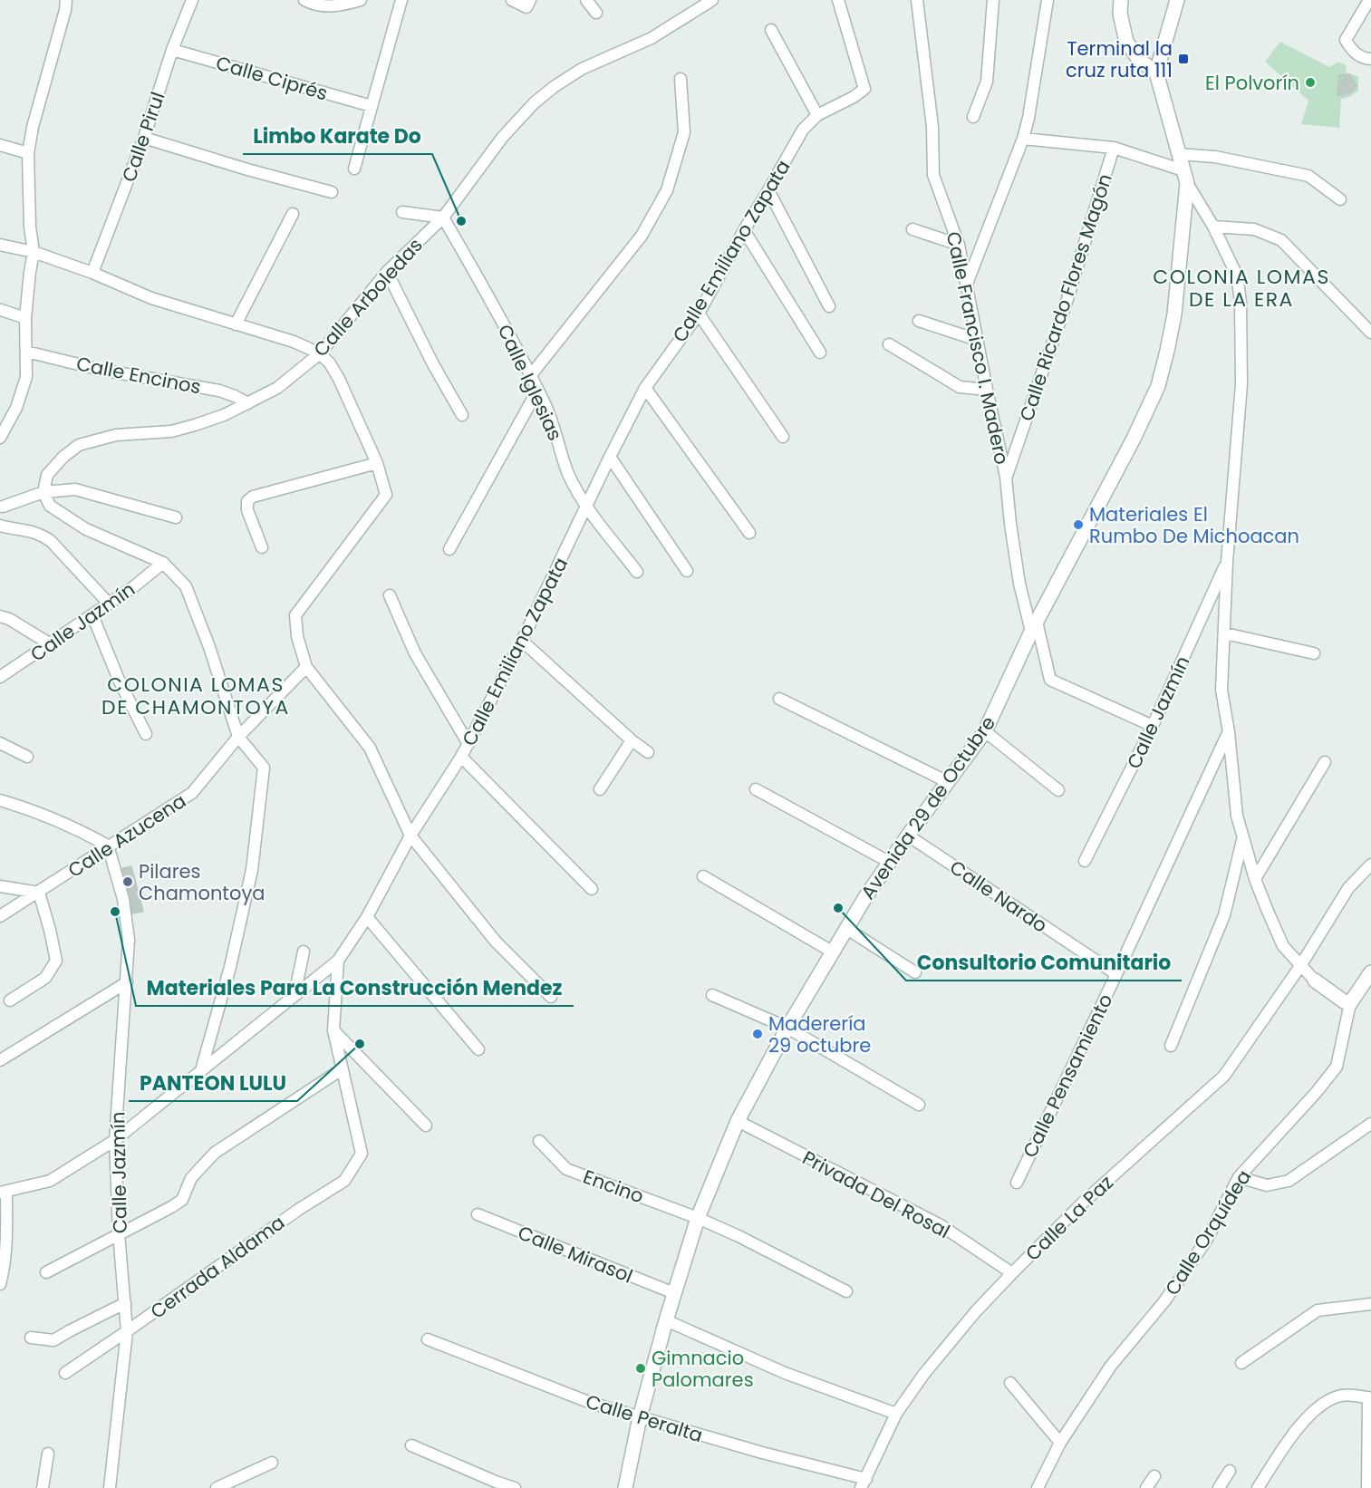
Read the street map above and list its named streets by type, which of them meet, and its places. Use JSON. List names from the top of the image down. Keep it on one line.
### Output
{"streets":{"street":["Calle Ciprés","Calle Pirul","Calle Emiliano Zapata","Calle Arboledas","Calle Ricardo Flores Magón","Calle Francisco I. Madero","Calle Encinos","Calle Iglesias","Calle Jazmín","Avenida 29 de Octubre","Calle Azucena","Calle Nardo","Calle Pensamiento","Encino","Privada Del Rosal","Calle La Paz","Calle Orquídea","Calle Mirasol","Cerrada Aldama","Calle Peralta"]},"crossings":[["Calle Ciprés","Calle Pirul"],["Calle Emiliano Zapata","Calle Iglesias"],["Calle Emiliano Zapata","Calle Jazmín"],["Calle Arboledas","Calle Encinos"],["Calle Arboledas","Calle Iglesias"],["Calle Ricardo Flores Magón","Calle Francisco I. Madero"],["Calle Francisco I. Madero","Calle Jazmín"],["Calle Francisco I. Madero","Avenida 29 de Octubre"],["Calle Jazmín","Calle Azucena"],["Calle Jazmín","Cerrada Aldama"],["Avenida 29 de Octubre","Calle Nardo"],["Avenida 29 de Octubre","Encino"],["Avenida 29 de Octubre","Privada Del Rosal"],["Avenida 29 de Octubre","Calle Mirasol"],["Avenida 29 de Octubre","Calle Peralta"],["Calle Nardo","Calle Pensamiento"],["Privada Del Rosal","Calle La Paz"],["Calle La Paz","Calle Peralta"]],"districts":["COLONIA LOMAS DE LA ERA","COLONIA LOMAS DE CHAMONTOYA"],"places":{"transit":["Terminal la cruz ruta 111"],"other":["El Polvorín","Limbo Karate Do","Materiales El Rumbo De Michoacan","Pilares Chamontoya","Consultorio Comunitario","Materiales Para La Construcción Mendez","Maderería 29 octubre","PANTEON LULU","Gimnacio Palomares"]}}
